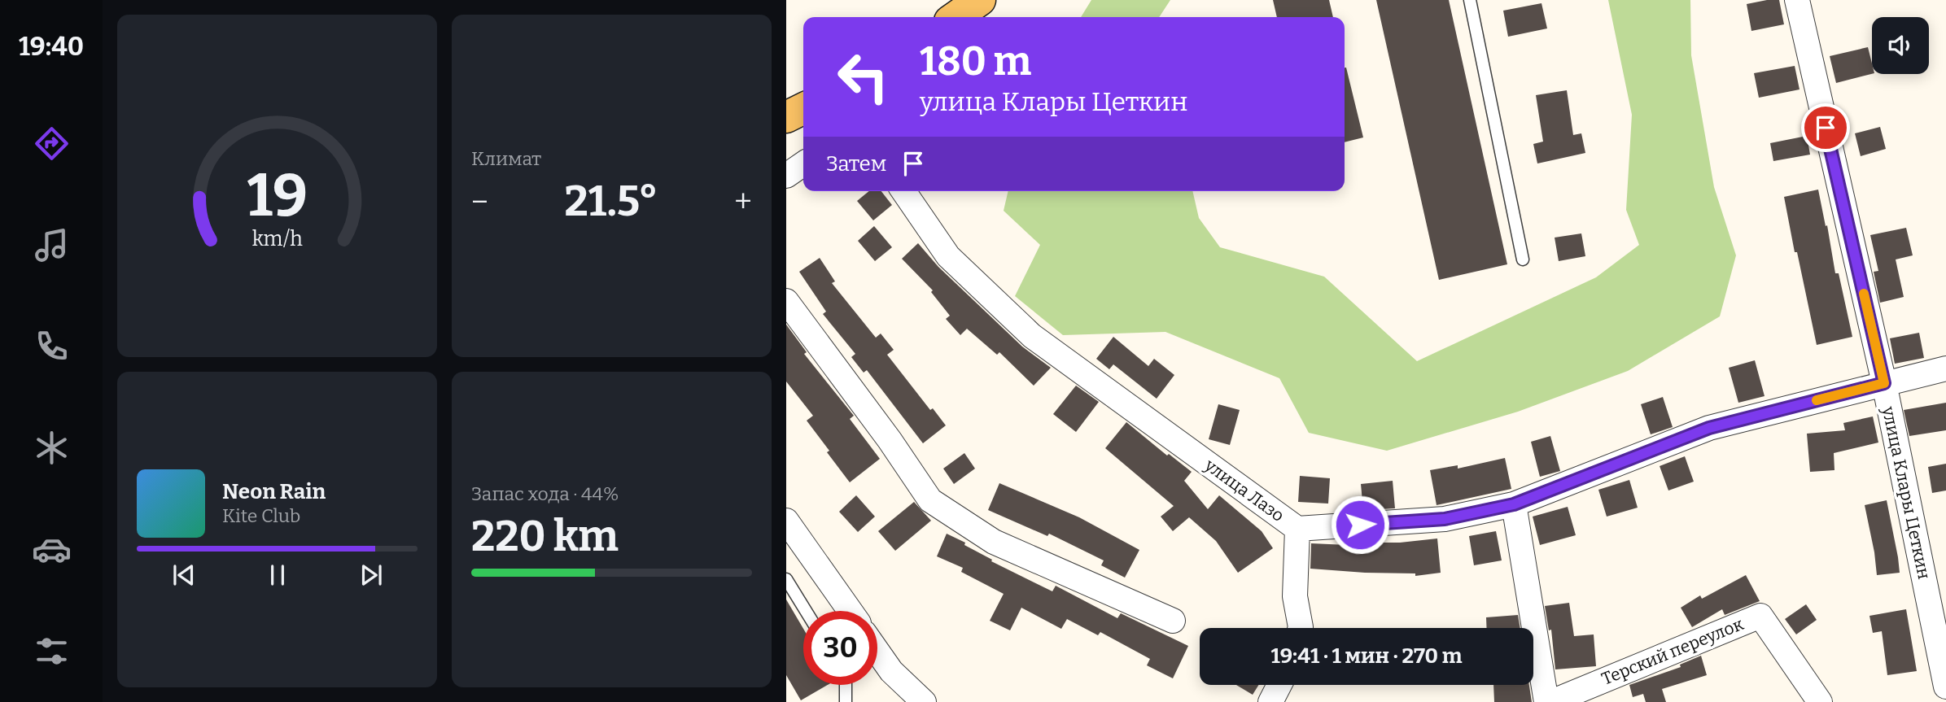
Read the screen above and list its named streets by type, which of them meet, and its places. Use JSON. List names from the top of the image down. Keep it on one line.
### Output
{"streets":{"street":["улица Лазо","улица Клары Цеткин","Терский переулок"]},"crossings":[["улица Лазо","улица Клары Цеткин"]],"page":{"tabs":"19:40","tile":["Климат",["Запас хода · 44%","220 km"]],"turn":["180 m","улица Клары Цеткин"],"then":"Затем","heat":["−","21.5°","+"],"song":["Neon Rain","Kite Club"],"limit":"30","trip":"19:41 · 1 мин · 270 m","gauge":["19","km/h"]}}
